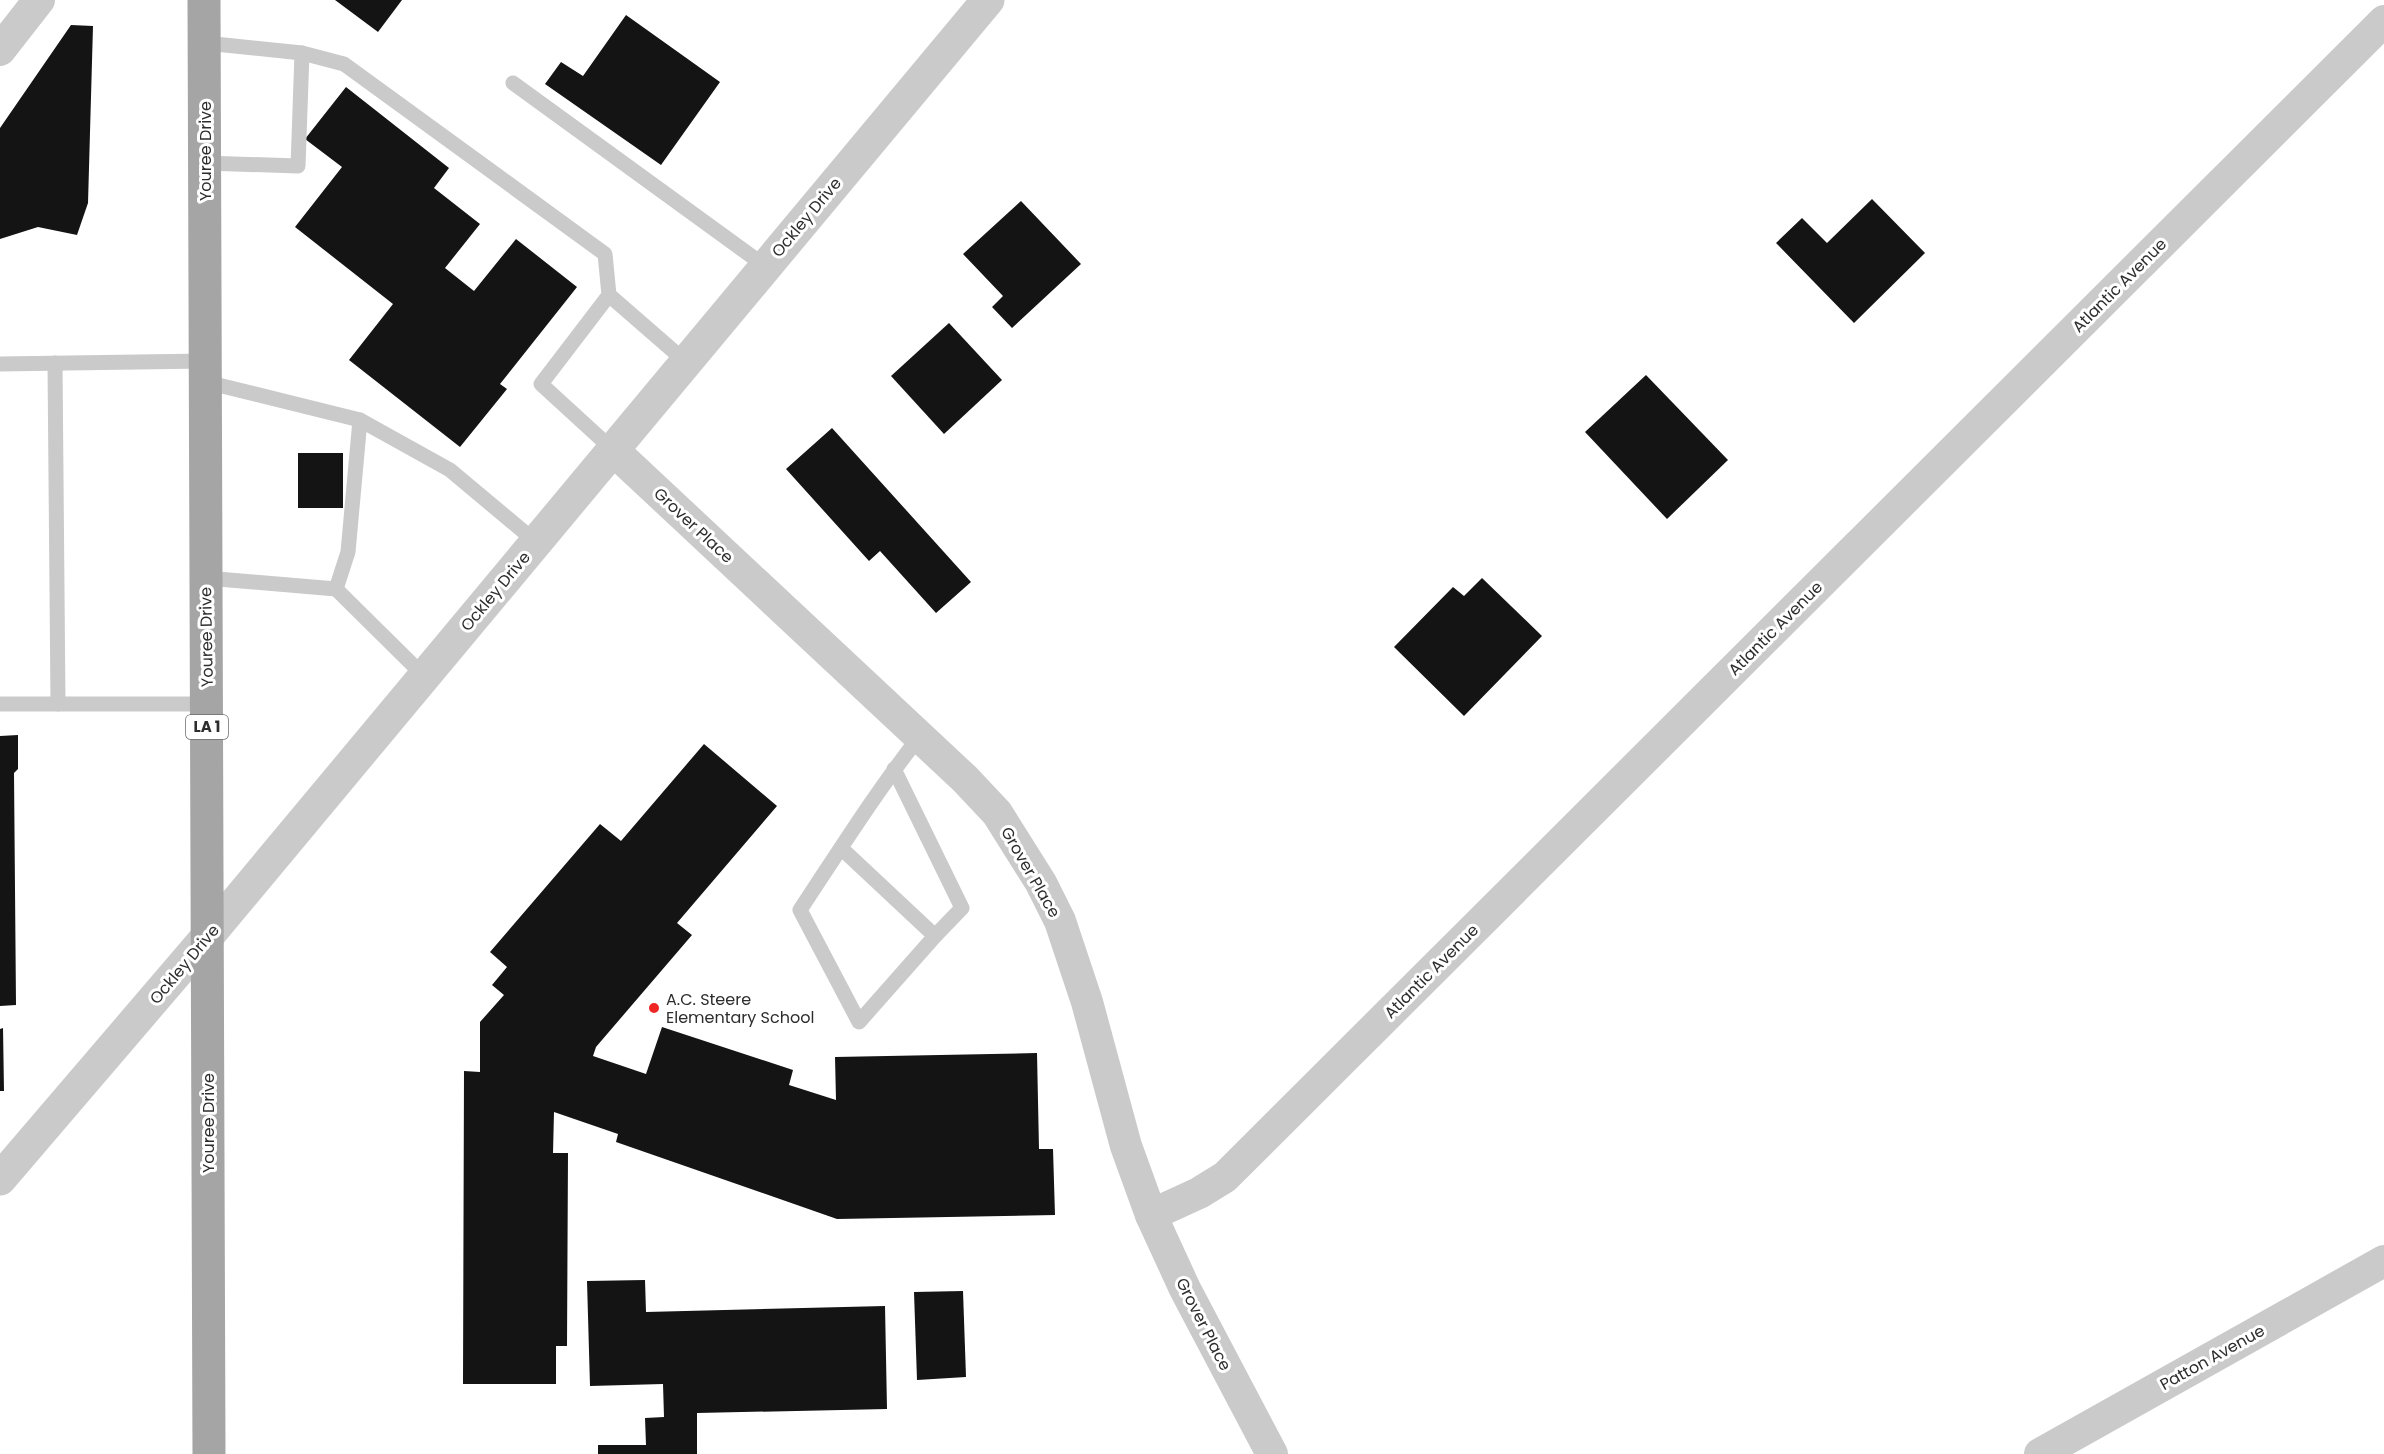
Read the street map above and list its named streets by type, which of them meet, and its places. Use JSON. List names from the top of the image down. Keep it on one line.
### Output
{"streets":{"main road":["Youree Drive","LA 1"],"street":["Ockley Drive","Atlantic Avenue","Grover Place","Patton Avenue"]},"crossings":[["Youree Drive","Ockley Drive"],["Ockley Drive","Grover Place"],["Atlantic Avenue","Grover Place"]],"places":["A.C. Steere Elementary School"]}
